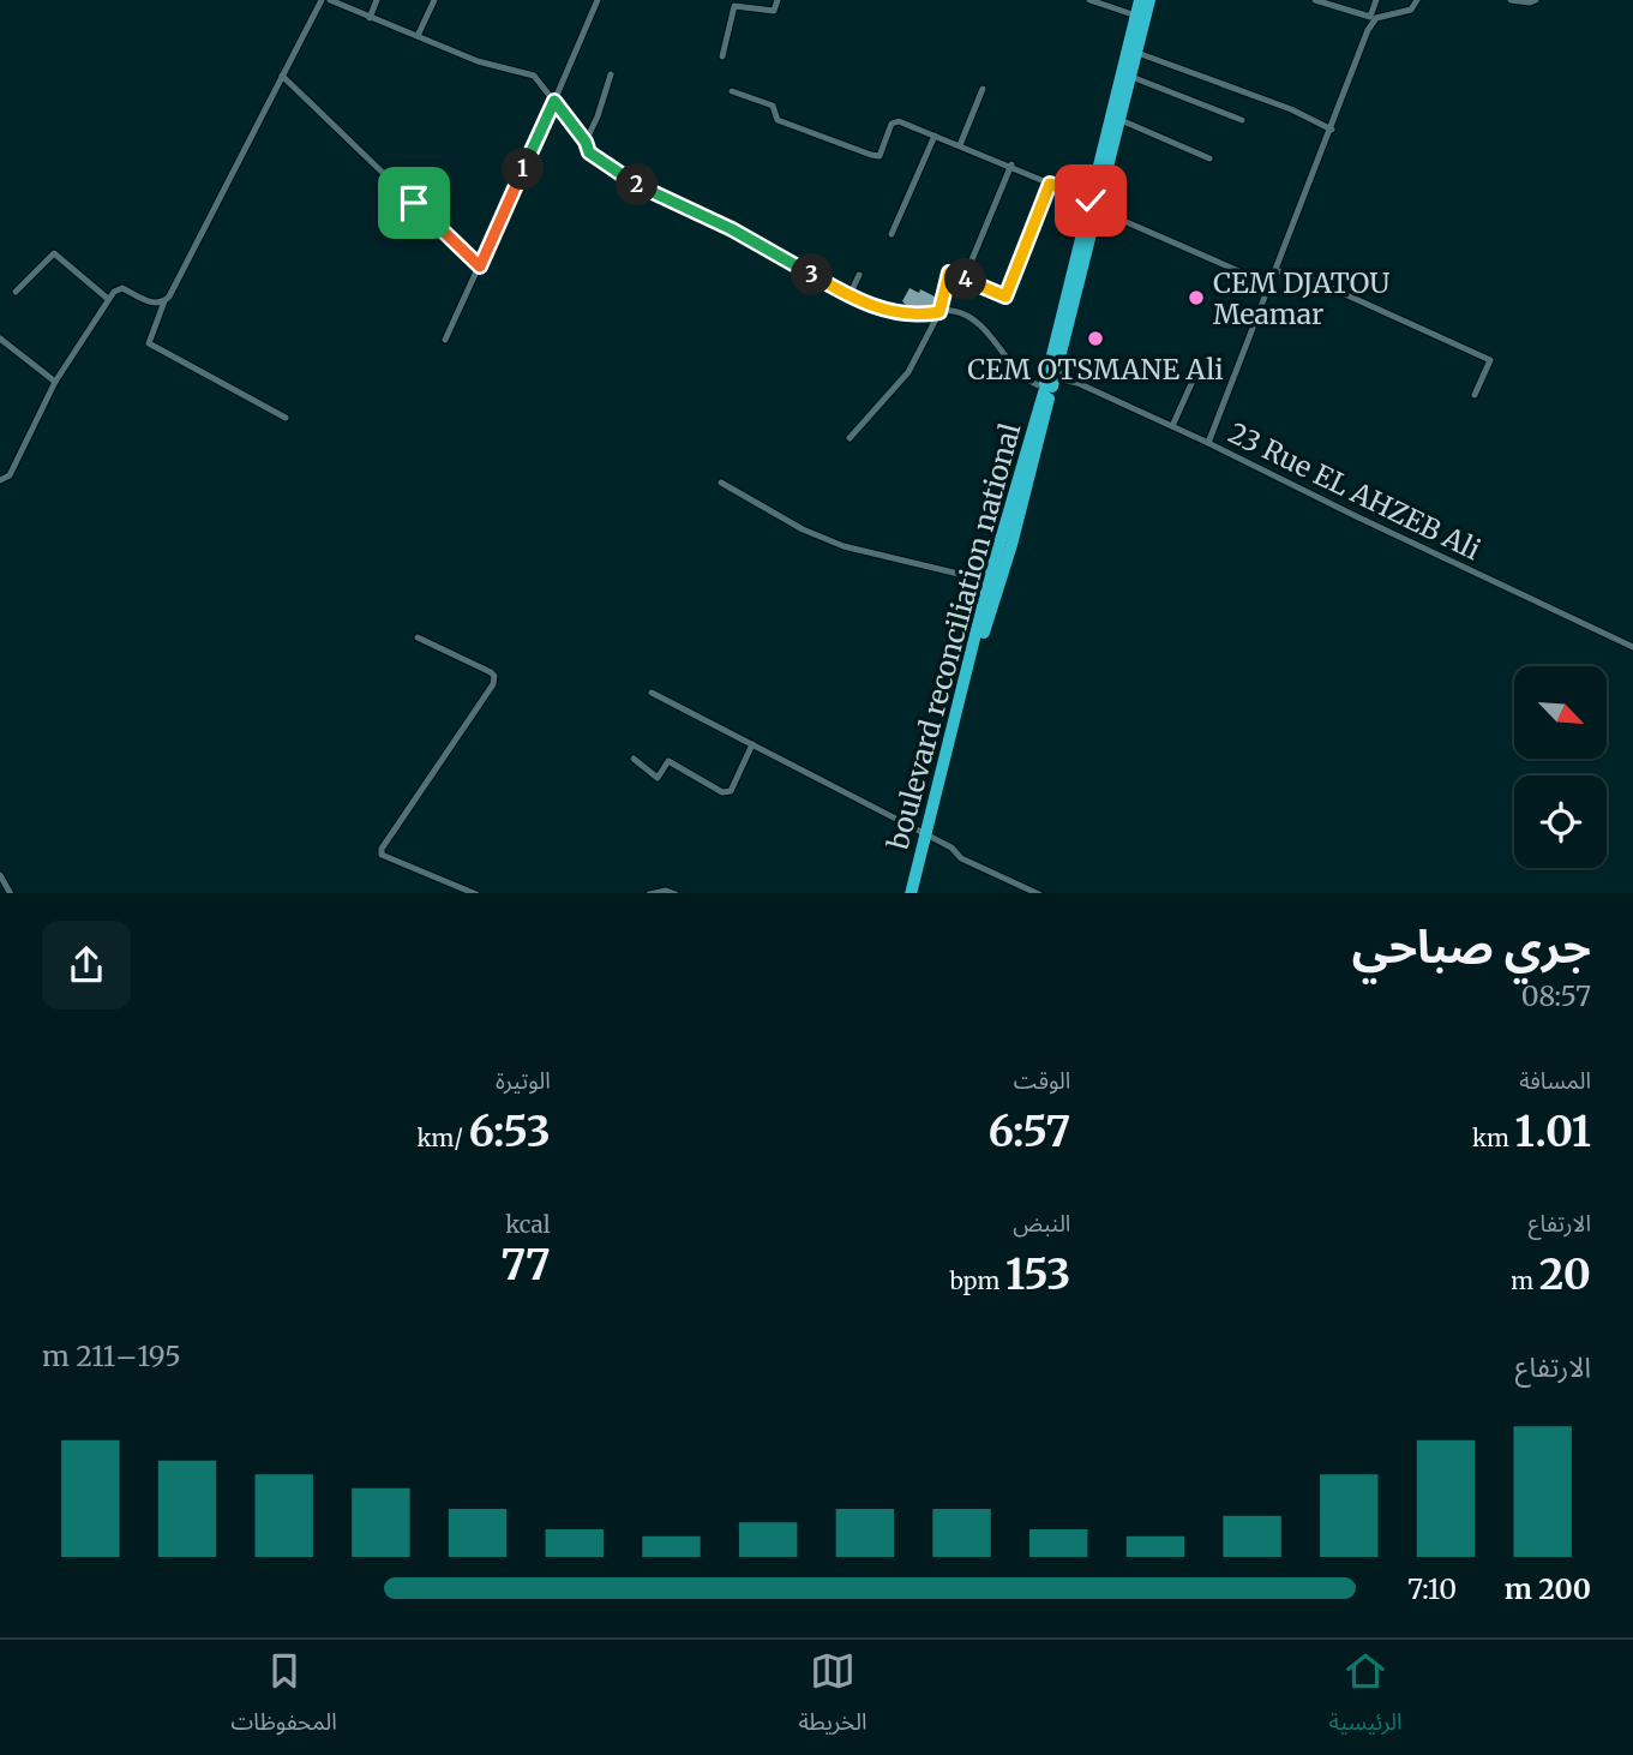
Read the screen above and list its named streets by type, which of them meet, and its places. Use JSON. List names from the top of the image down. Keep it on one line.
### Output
{"streets":{"highway":["boulevard reconciliation national"],"street":["23 Rue EL AHZEB Ali"]},"crossings":[["23 Rue EL AHZEB Ali","boulevard reconciliation national"]],"places":["CEM DJATOU Meamar","CEM OTSMANE Ali"],"north":"bottom right","page":{"pins":["1","2","3","4"],"heading":["جري صباحي","08:57"],"stats":[["المسافة","1.01 km"],["الوقت","6:57"],["الوتيرة","6:53 /km"],["الارتفاع","20 m"],["النبض","153 bpm"],["kcal","77"]],"chart":["الارتفاع","195–211 m"],"list":[{"name":"200 m","note":"7:10"}],"tabs":["الرئيسية","الخريطة","المحفوظات"]}}
